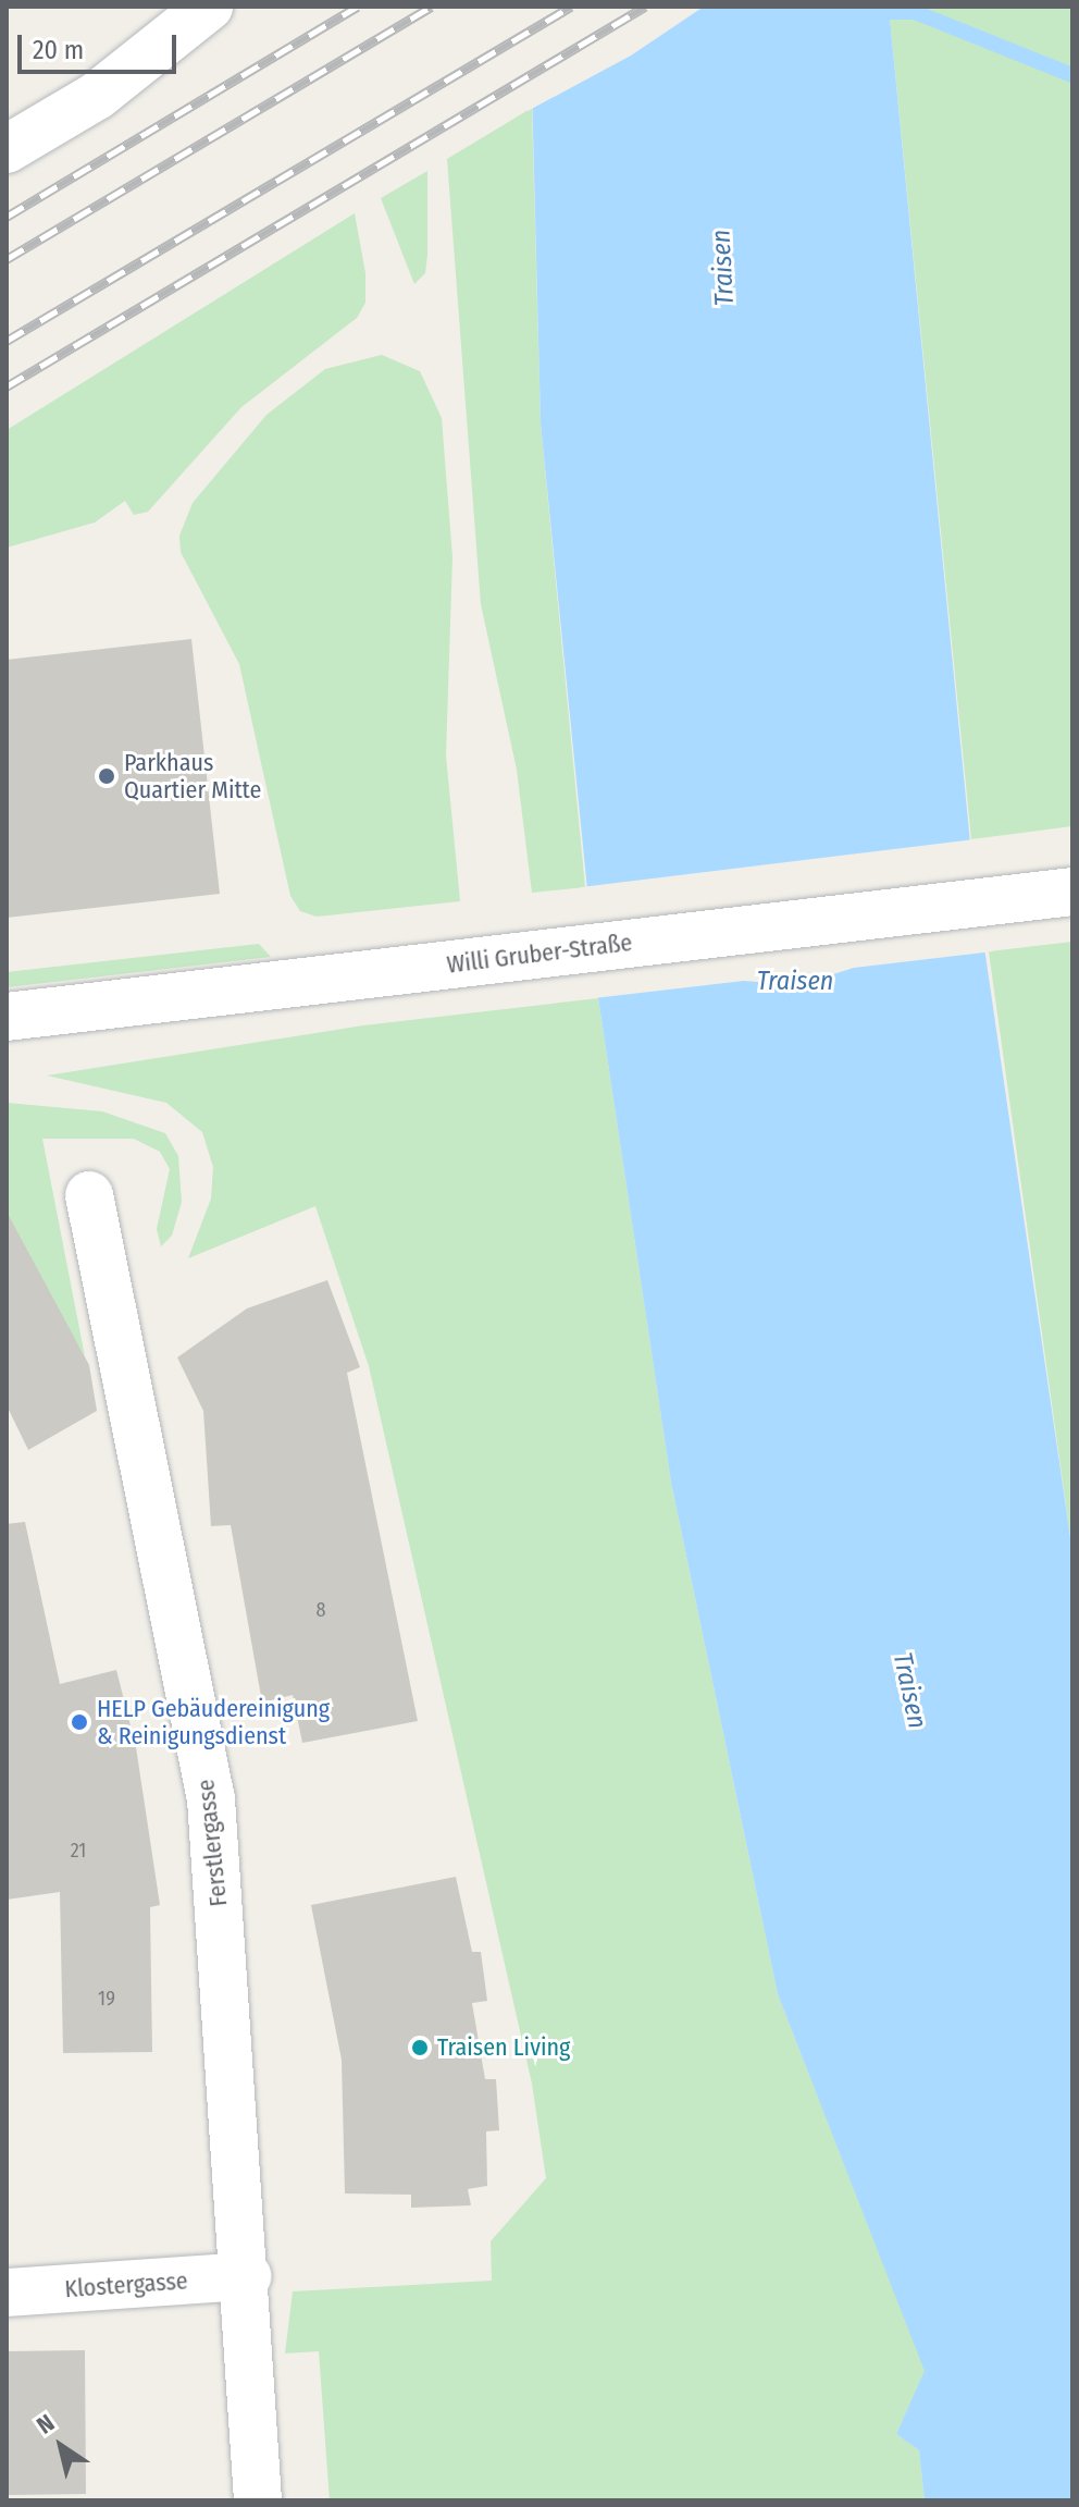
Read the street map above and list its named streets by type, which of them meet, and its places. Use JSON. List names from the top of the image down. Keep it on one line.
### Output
{"streets":{"street":["Willi Gruber-Straße","Ferstlergasse","Klostergasse"]},"crossings":[["Ferstlergasse","Klostergasse"]],"water":["Traisen"],"places":["Parkhaus Quartier Mitte","HELP Gebäudereinigung & Reinigungsdienst","Traisen Living"],"house_numbers":["8","21","19"],"scale_bar":"20 m","north":"top left"}
